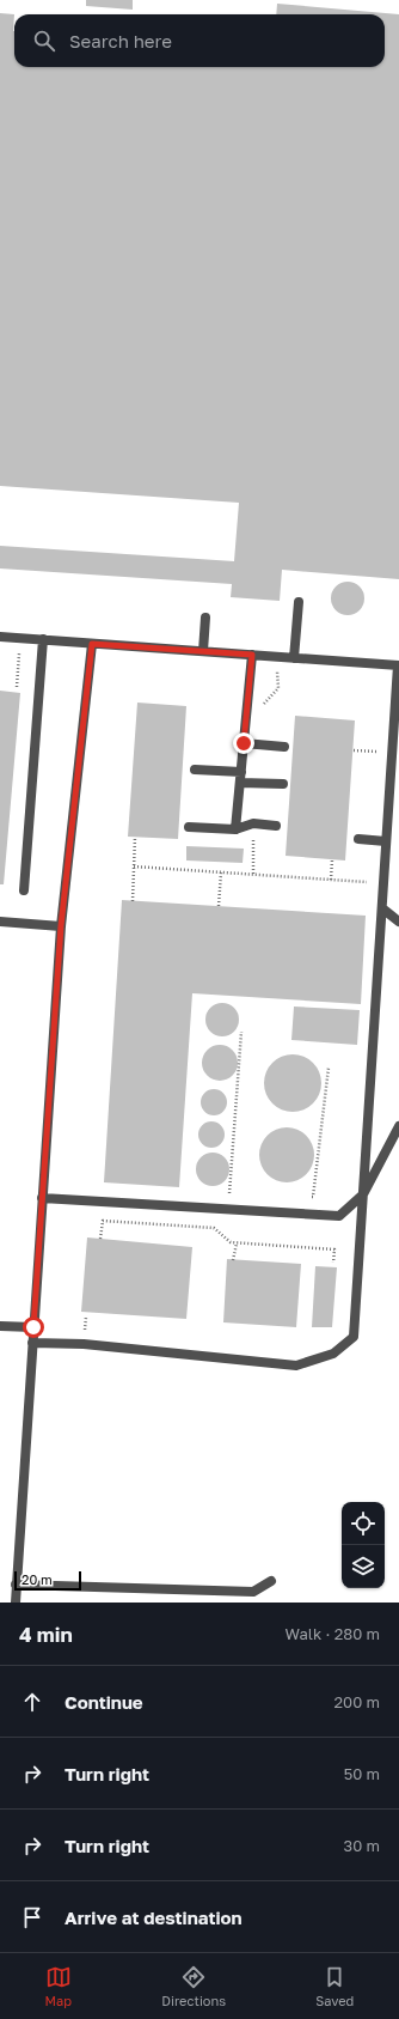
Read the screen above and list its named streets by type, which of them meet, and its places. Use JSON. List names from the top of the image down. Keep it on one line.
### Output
{"scale_bar":"20 m","page":{"search":"Search here","scale":"20 m","heading":["4 min","Walk · 280 m"],"list":[["Continue","200 m"],["Turn right","50 m"],["Turn right","30 m"],"Arrive at destination"],"nav":["Map","Directions","Saved"]}}
